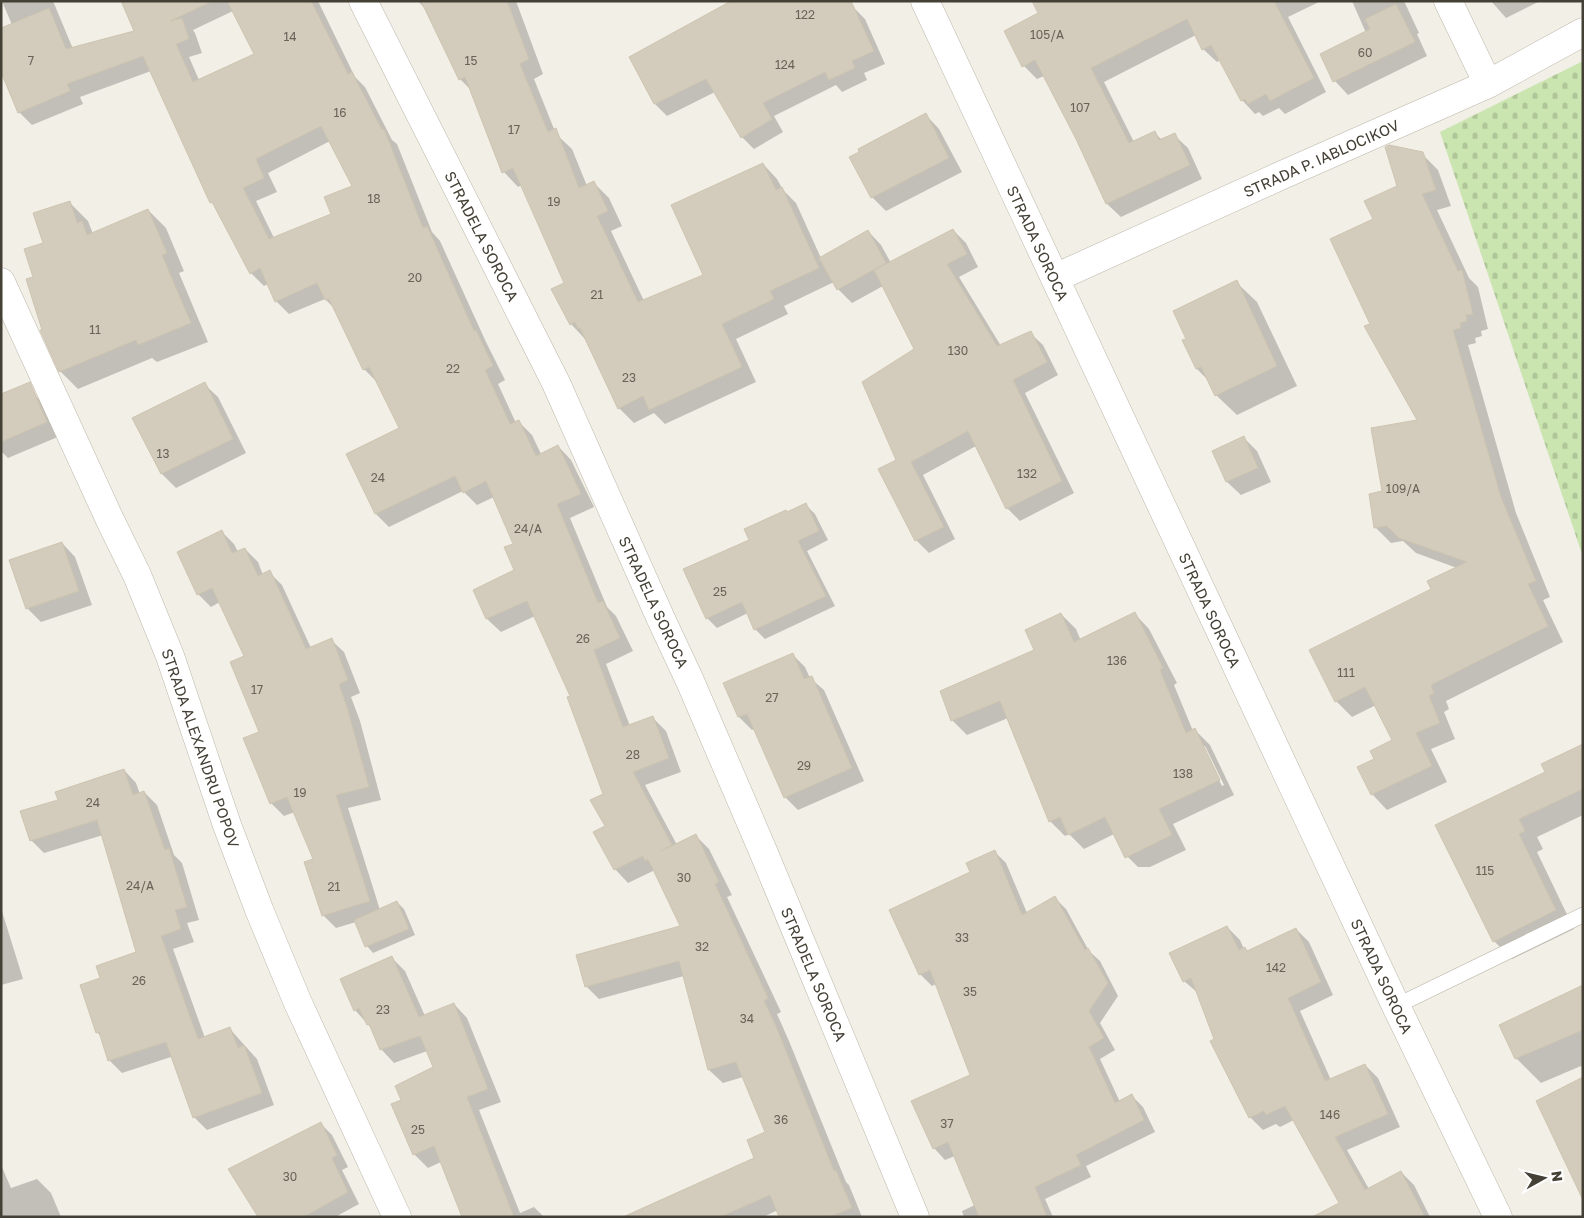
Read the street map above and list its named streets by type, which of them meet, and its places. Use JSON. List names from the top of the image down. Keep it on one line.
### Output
{"streets":{"street":["STRADA P. IABLOCIKOV","STRADELA SOROCА","STRADA SOROCA","STRADA ALEXANDRU POPOV"]},"crossings":[["STRADA P. IABLOCIKOV","STRADA SOROCA"]],"house_numbers":["122","105/A","14","60","7","15","124","107","16","17","18","19","20","21","11","130","22","23","13","132","24","109/A","24/A","25","26","136","111","17","27","28","29","138","19","24","115","30","24/A","21","33","32","142","26","35","23","34","146","36","37","25","30"],"north":"right"}
